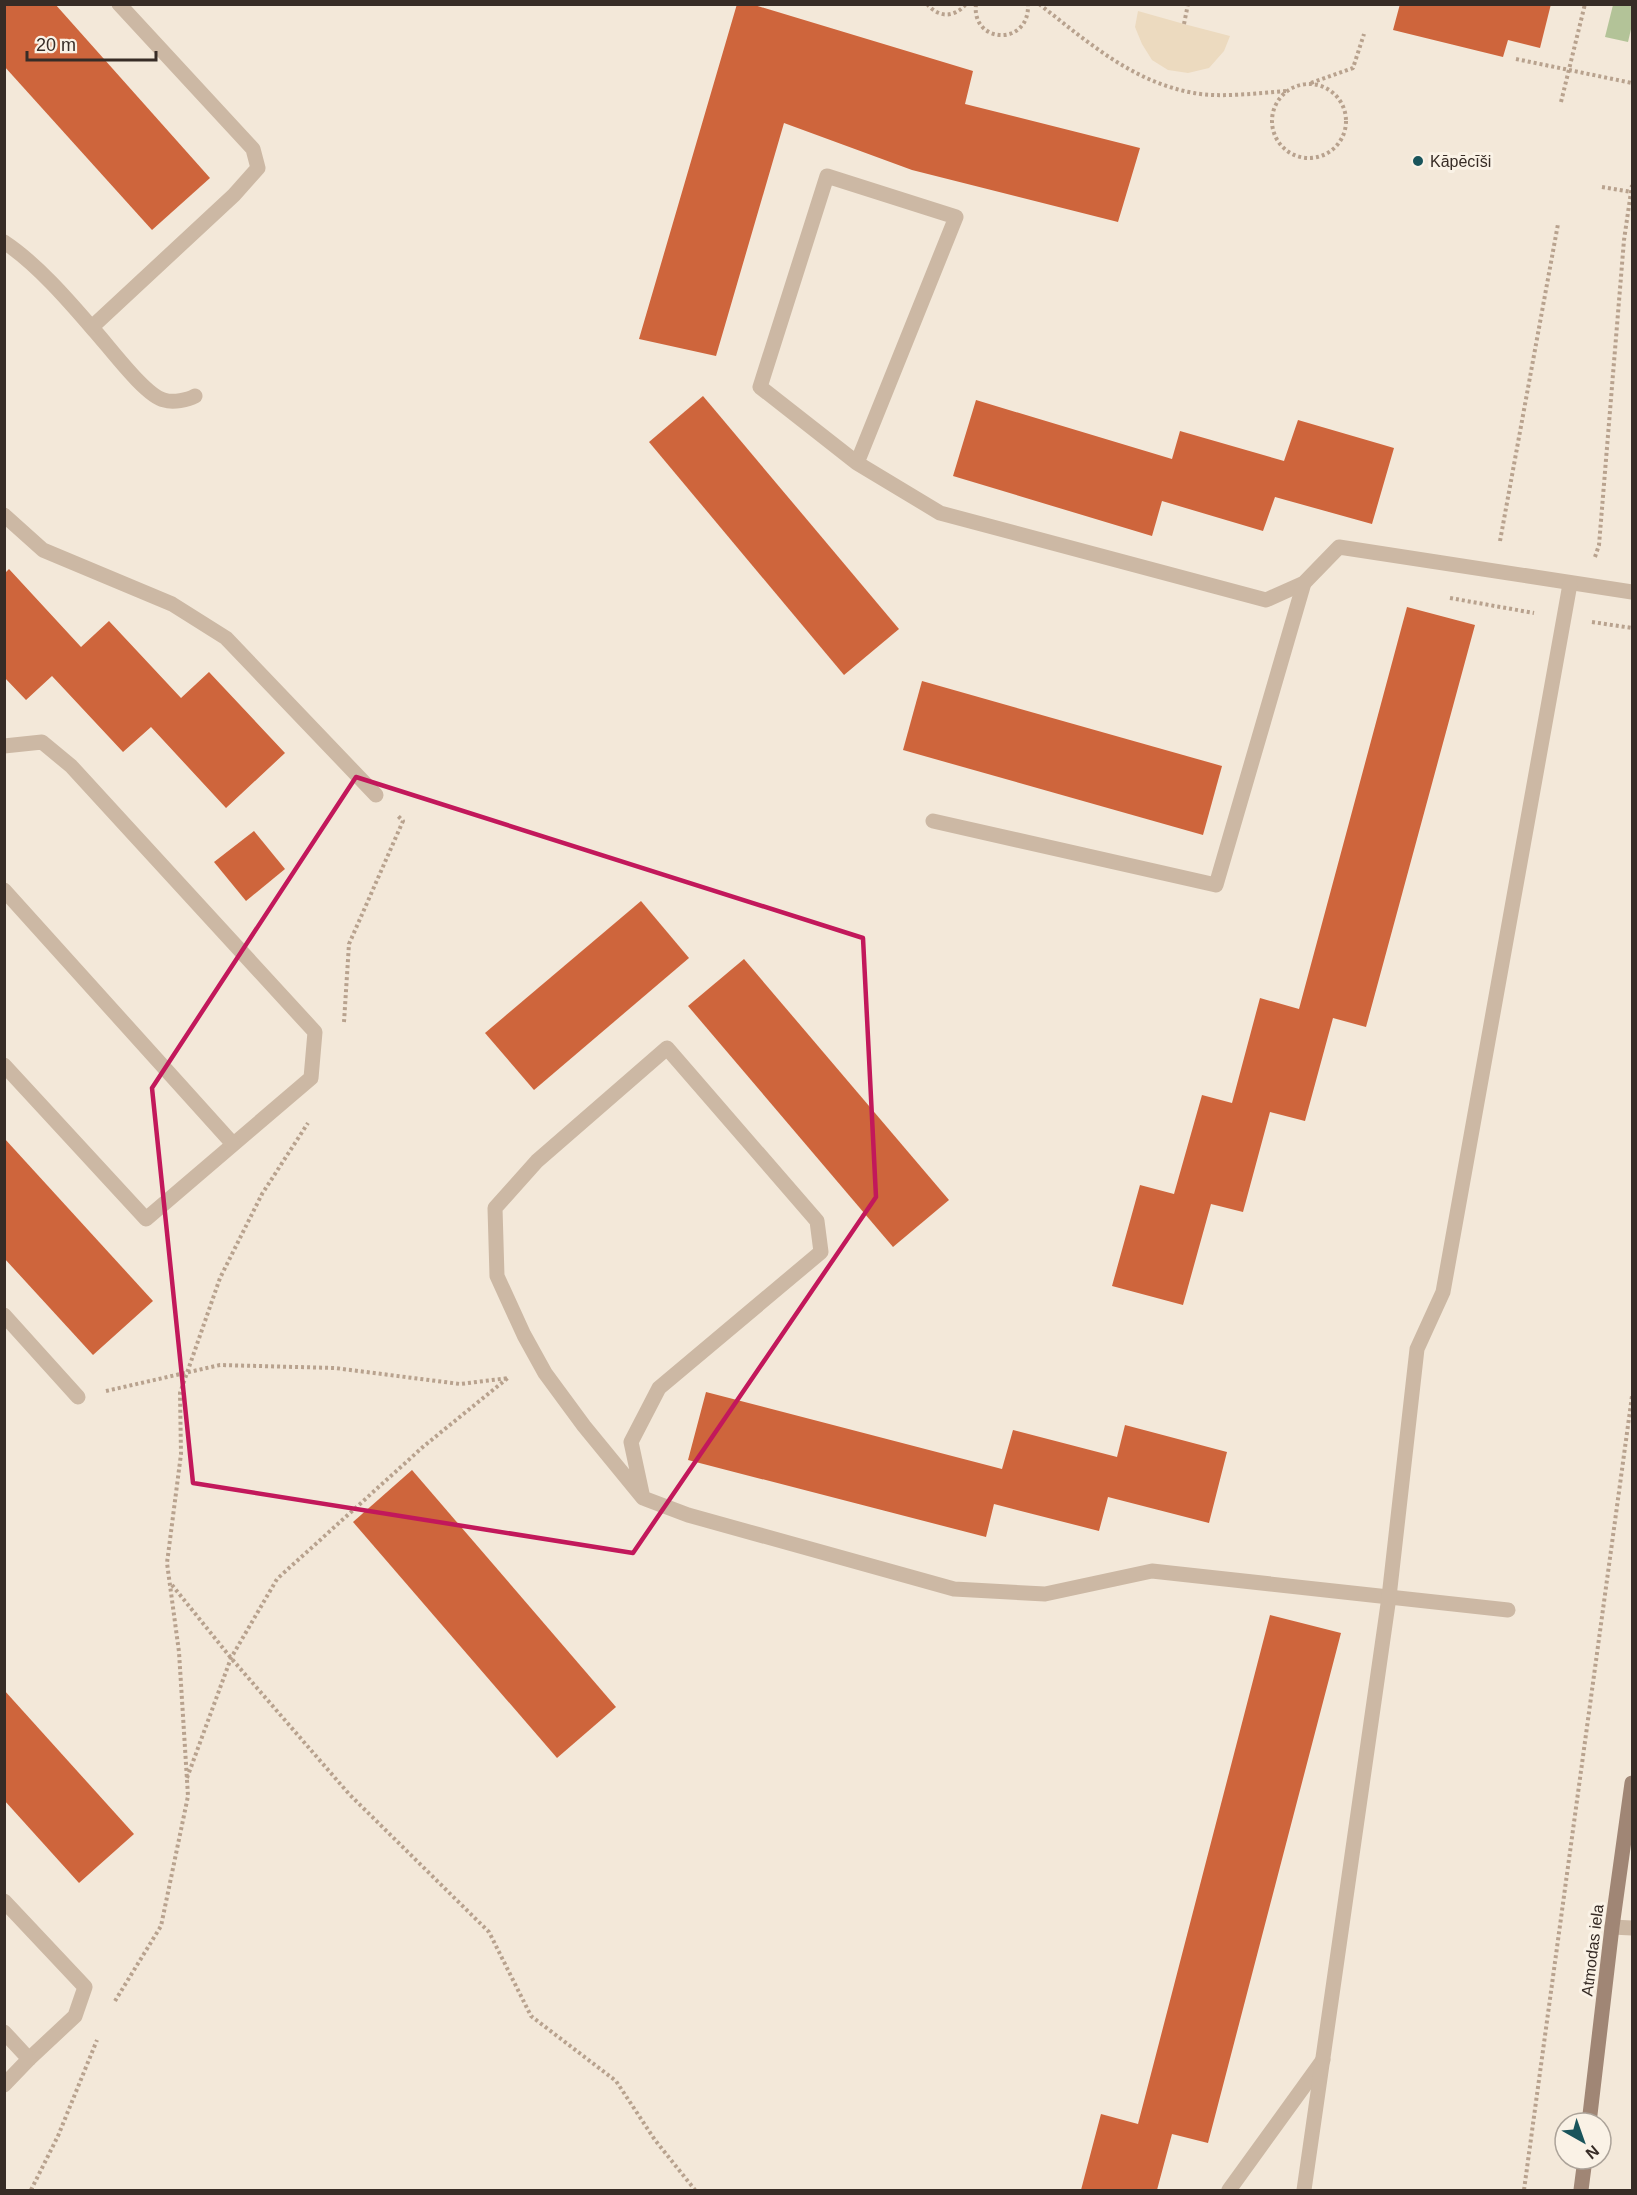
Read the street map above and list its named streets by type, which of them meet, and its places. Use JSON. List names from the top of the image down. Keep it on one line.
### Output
{"streets":{"main road":["Atmodas iela"]},"places":["Kāpēcīši"],"scale_bar":"20 m","north":"bottom right"}
